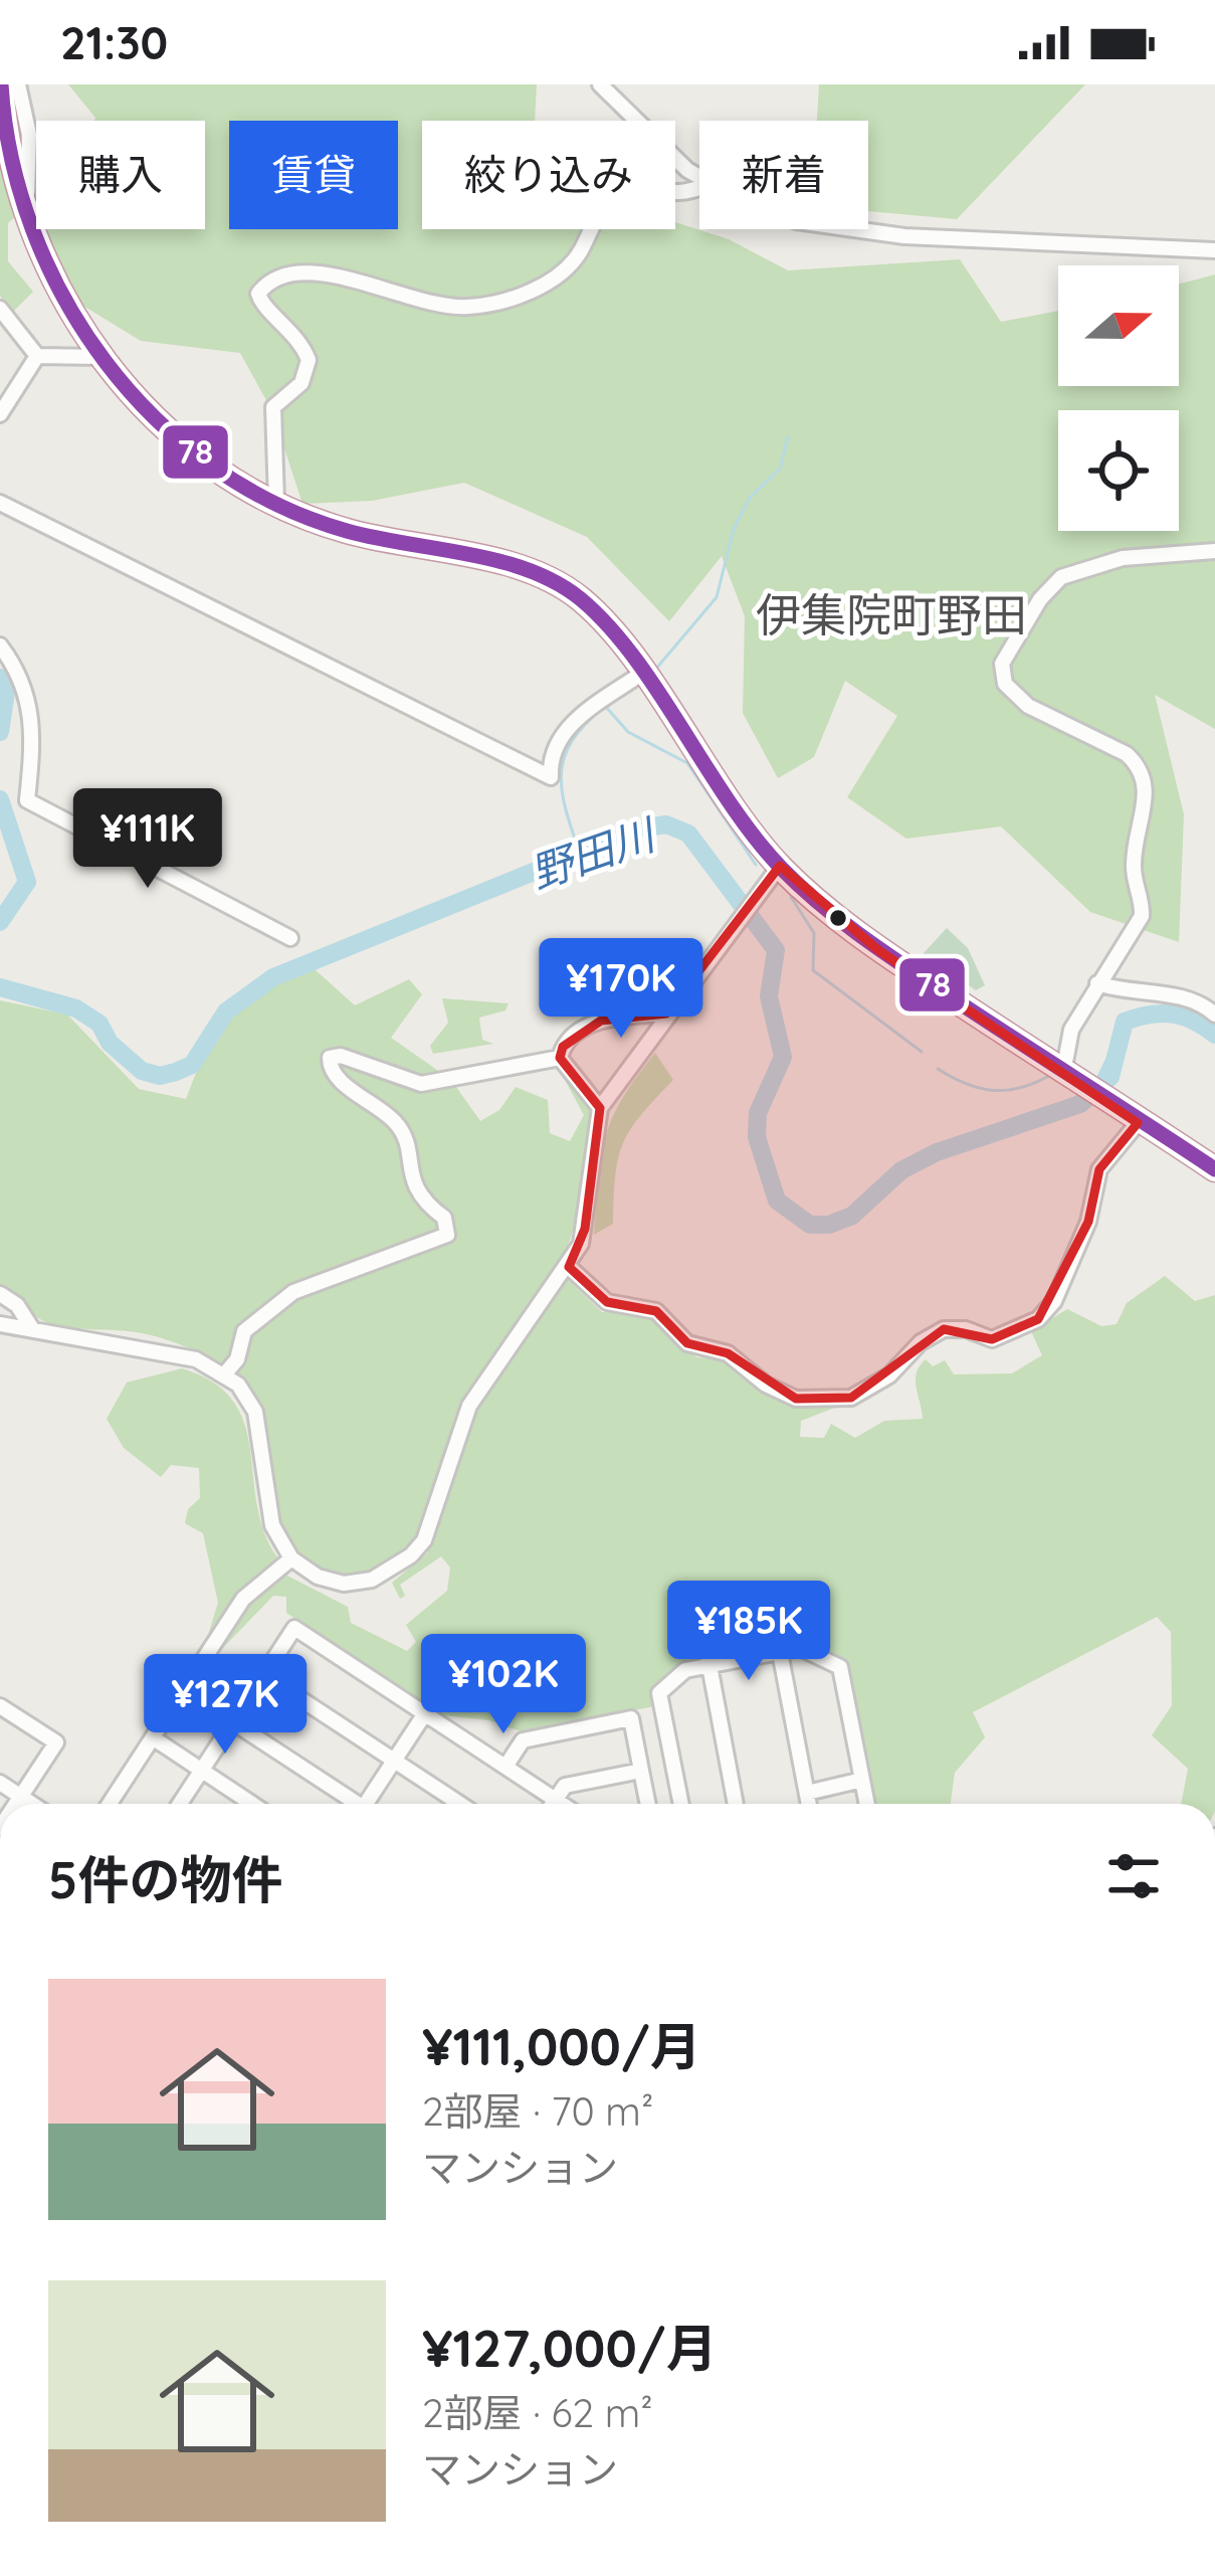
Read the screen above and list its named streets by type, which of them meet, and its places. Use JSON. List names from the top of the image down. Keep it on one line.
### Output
{"districts":["伊集院町野田"],"water":["野田川"],"lines":["transit line 78"],"north":"right","page":{"status":"21:30","chip":["購入","賃貸","絞り込み","新着"],"price":["¥111K","¥170K","¥185K","¥102K","¥127K"],"heading":"5件の物件","list":[{"name":"¥111,000/月","note":"2部屋 · 70 m² · マンション"},{"name":"¥127,000/月","note":"2部屋 · 62 m² · マンション"}]}}
